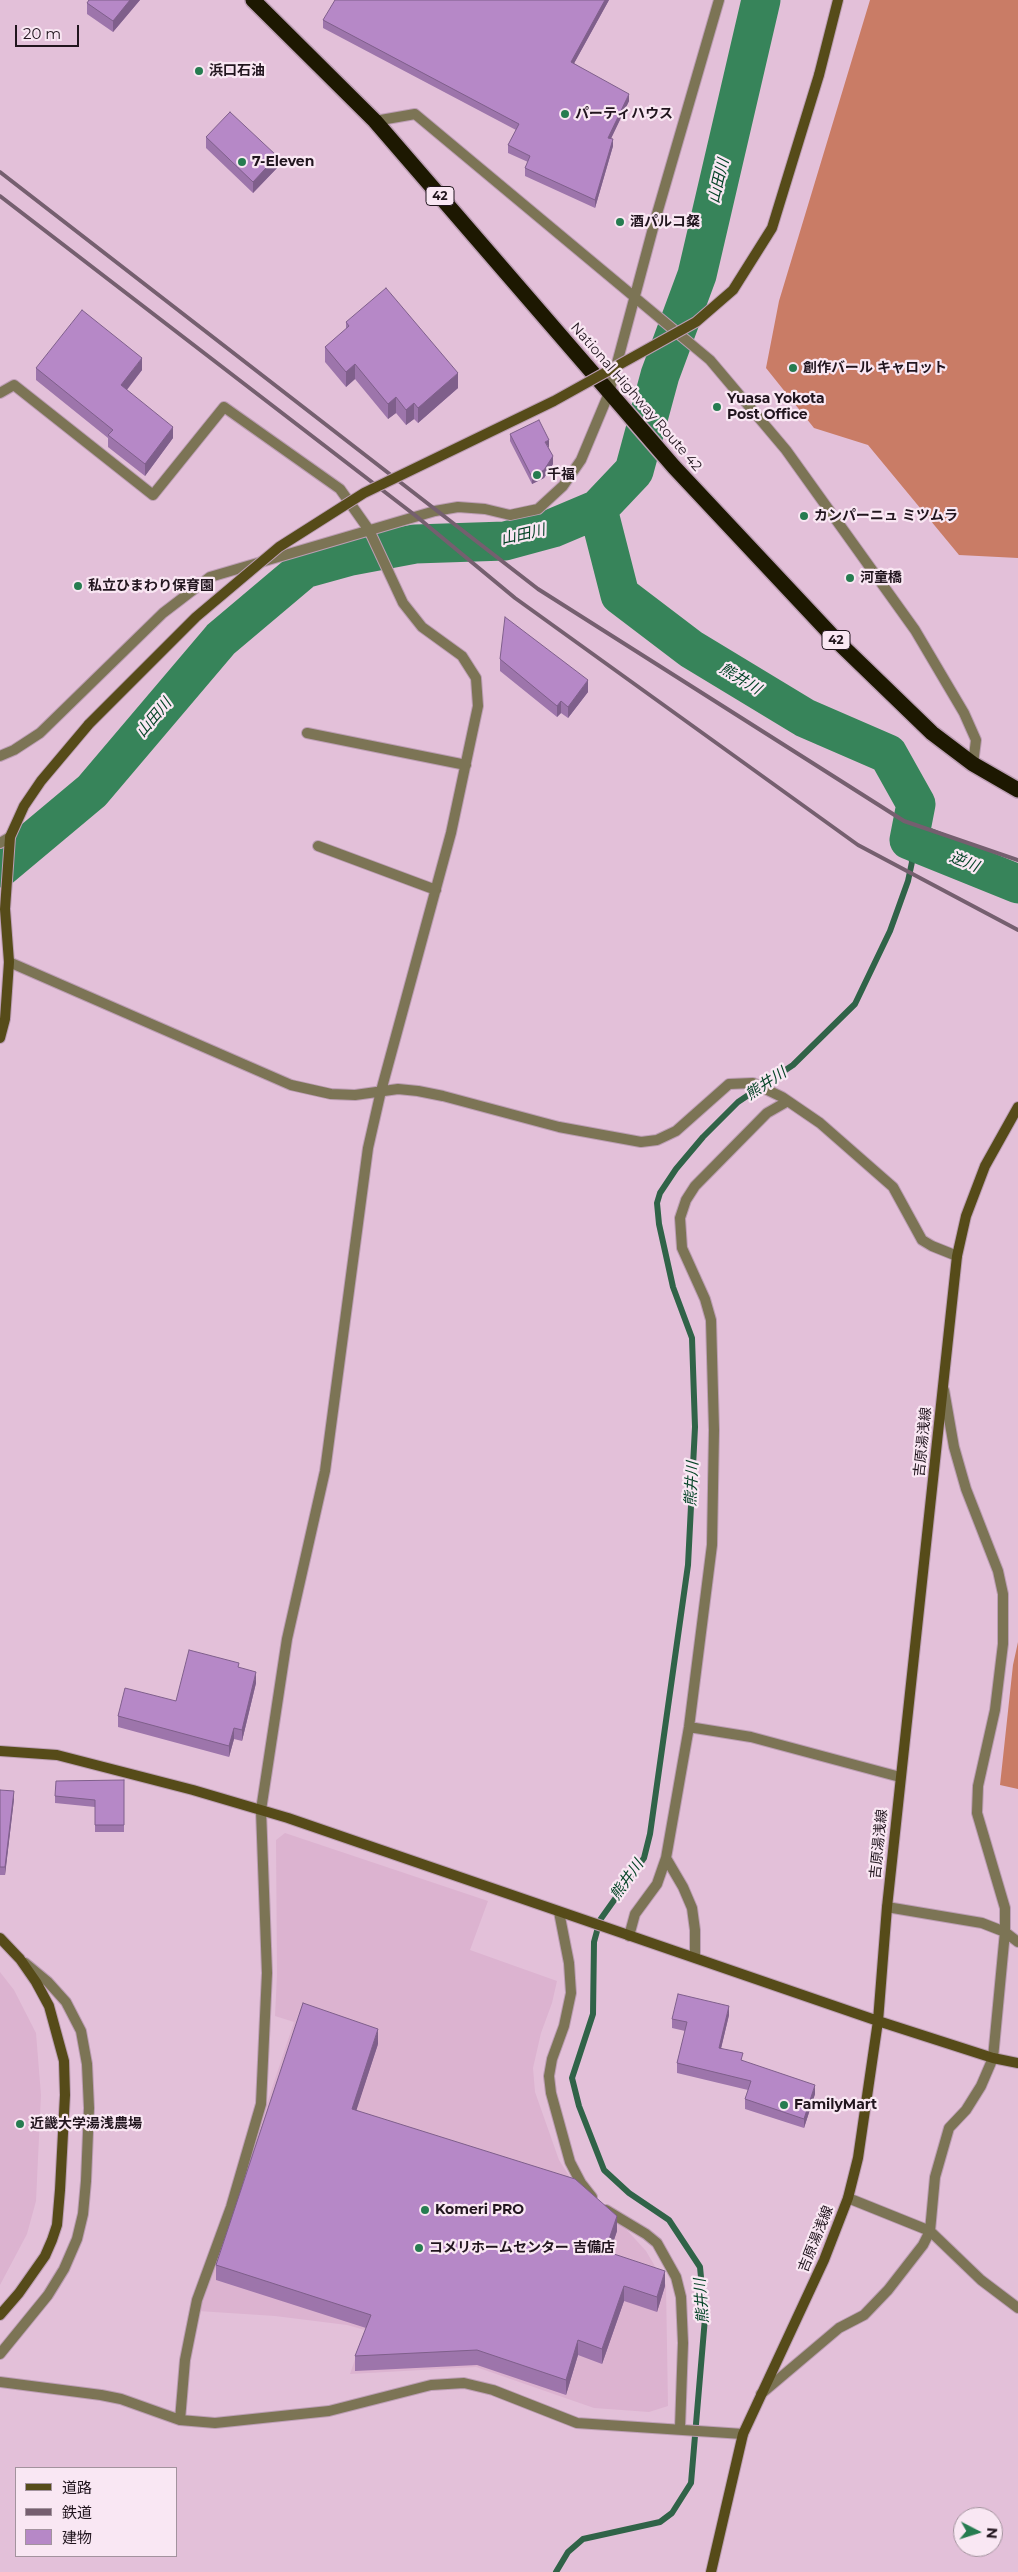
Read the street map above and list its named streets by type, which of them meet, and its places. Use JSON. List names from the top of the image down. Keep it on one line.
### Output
{"streets":{"highway":["42","National Highway Route 42"],"street":["吉原湯浅線"]},"water":["山田川","熊井川","逆川"],"places":["浜口石油","パーティハウス","7-Eleven","酒パルコ粲","創作バール キャロット","Yuasa Yokota Post Office","千福","カンパーニュ ミツムラ","河童橋","私立ひまわり保育園","FamilyMart","近畿大学湯浅農場","Komeri PRO","コメリホームセンター 吉備店"],"legend":["道路","鉄道","建物"],"scale_bar":"20 m","north":"right"}
